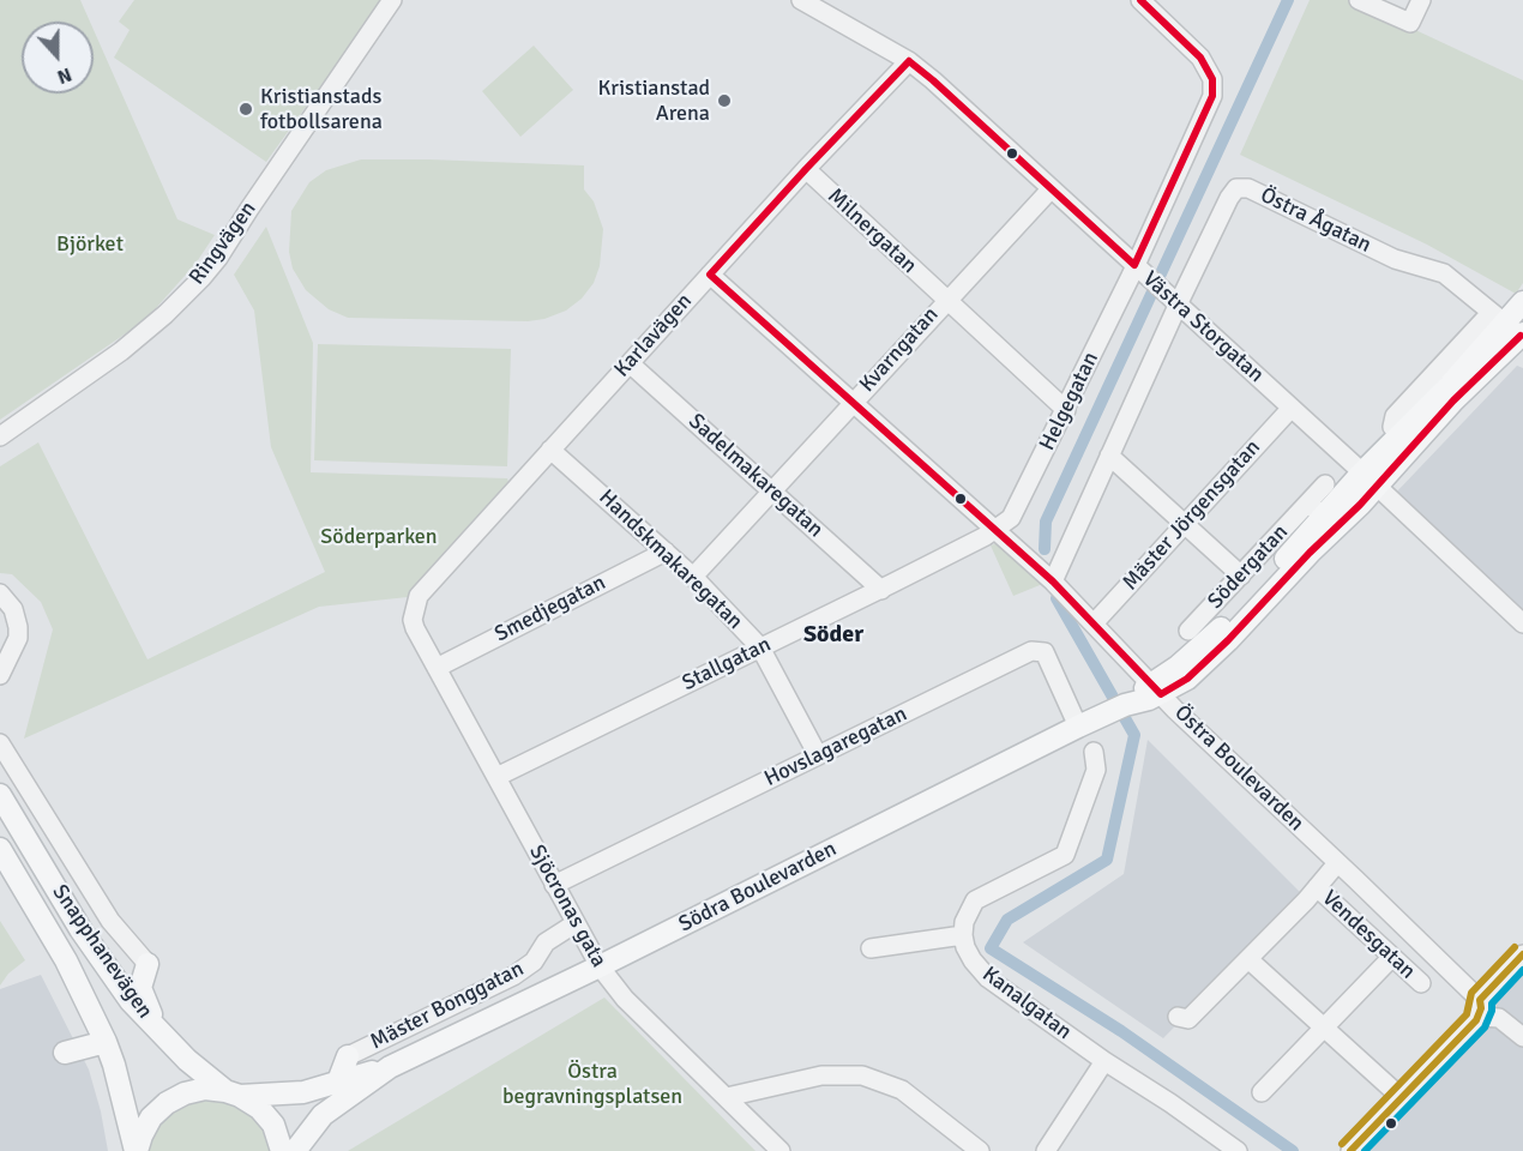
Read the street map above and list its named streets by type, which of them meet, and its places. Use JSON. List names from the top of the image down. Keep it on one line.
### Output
{"streets":{"main road":["Södra Boulevarden","Snapphanevägen"],"street":["Östra Ågatan","Milnergatan","Ringvägen","Västra Storgatan","Karlavägen","Kvarngatan","Helgegatan","Sadelmakaregatan","Mäster Jörgensgatan","Handskmakaregatan","Södergatan","Smedjegatan","Stallgatan","Hovslagaregatan","Östra Boulevarden","Sjöcronas gata","Vendesgatan","Kanalgatan","Mäster Bonggatan"]},"crossings":[["Östra Ågatan","Västra Storgatan"],["Östra Ågatan","Östra Boulevarden"],["Östra Ågatan","Södra Boulevarden"],["Milnergatan","Karlavägen"],["Milnergatan","Kvarngatan"],["Milnergatan","Helgegatan"],["Västra Storgatan","Karlavägen"],["Västra Storgatan","Kvarngatan"],["Västra Storgatan","Helgegatan"],["Västra Storgatan","Mäster Jörgensgatan"],["Västra Storgatan","Södra Boulevarden"],["Karlavägen","Sadelmakaregatan"],["Karlavägen","Handskmakaregatan"],["Karlavägen","Östra Boulevarden"],["Karlavägen","Sjöcronas gata"],["Kvarngatan","Sadelmakaregatan"],["Kvarngatan","Handskmakaregatan"],["Kvarngatan","Östra Boulevarden"],["Helgegatan","Stallgatan"],["Helgegatan","Östra Boulevarden"],["Sadelmakaregatan","Stallgatan"],["Mäster Jörgensgatan","Östra Boulevarden"],["Handskmakaregatan","Smedjegatan"],["Handskmakaregatan","Stallgatan"],["Handskmakaregatan","Hovslagaregatan"],["Södergatan","Södra Boulevarden"],["Smedjegatan","Sjöcronas gata"],["Stallgatan","Östra Boulevarden"],["Stallgatan","Sjöcronas gata"],["Hovslagaregatan","Södra Boulevarden"],["Hovslagaregatan","Sjöcronas gata"],["Östra Boulevarden","Södra Boulevarden"],["Östra Boulevarden","Vendesgatan"],["Södra Boulevarden","Sjöcronas gata"],["Södra Boulevarden","Snapphanevägen"],["Sjöcronas gata","Mäster Bonggatan"]],"districts":["Söder"],"parks":["Björket","Söderparken","Östra begravningsplatsen"],"places":["Kristianstad Arena","Kristianstads fotbollsarena"],"north":"bottom"}
